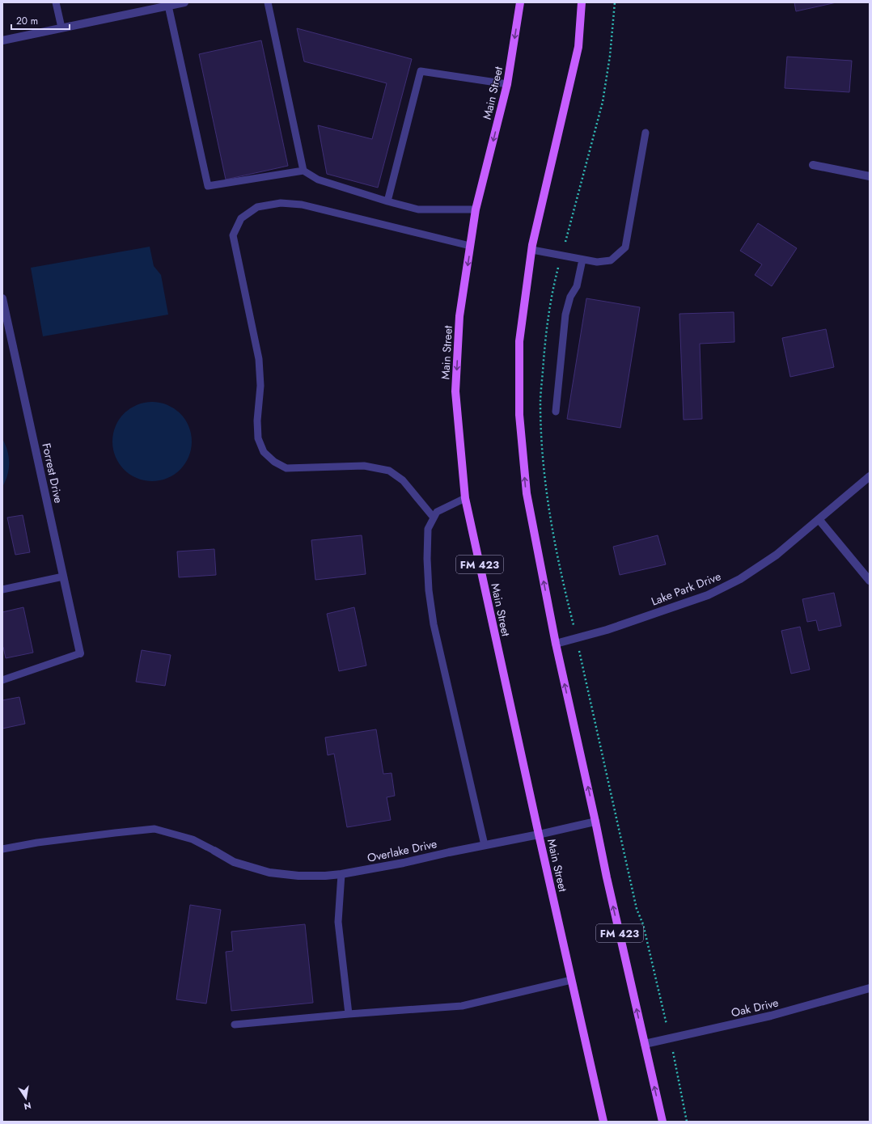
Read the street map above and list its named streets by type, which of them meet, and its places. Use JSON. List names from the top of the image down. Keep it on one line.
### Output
{"streets":{"main road":["Main Street","FM 423"],"street":["Forrest Drive","Lake Park Drive","Overlake Drive","Oak Drive"]},"crossings":[["Main Street","Overlake Drive"],["FM 423","Lake Park Drive"],["FM 423","Overlake Drive"],["FM 423","Oak Drive"]],"scale_bar":"20 m","north":"bottom"}
